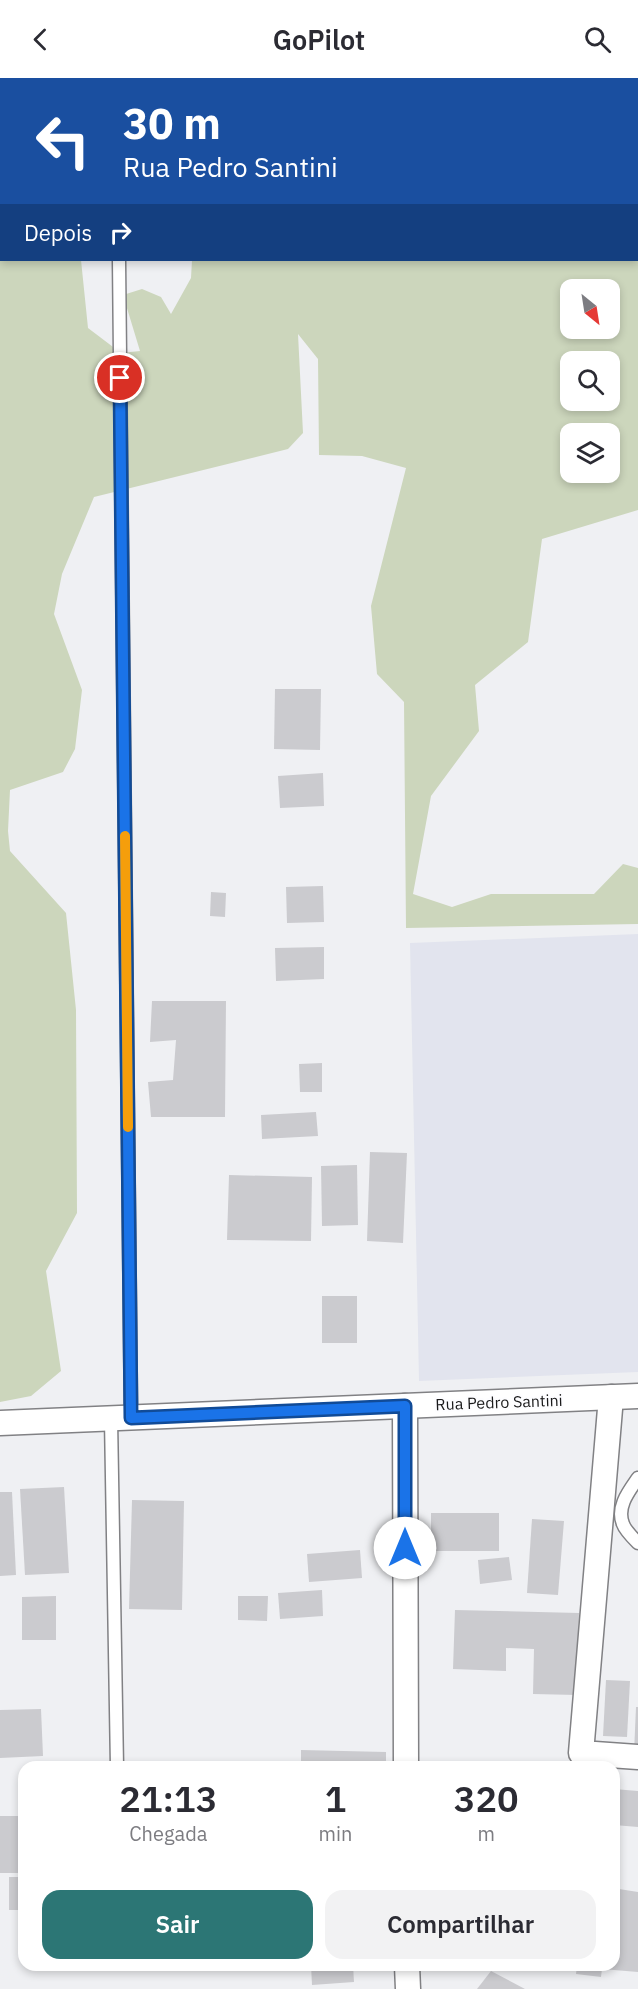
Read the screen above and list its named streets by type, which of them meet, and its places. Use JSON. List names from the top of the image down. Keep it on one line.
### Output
{"streets":{"street":["Rua Pedro Santini"]},"north":"bottom right","page":{"header":"GoPilot","turn":["30 m","Rua Pedro Santini"],"then":"Depois","eta":["21:13","Chegada","1","min","320","m"],"buttons":["Sair","Compartilhar"]}}
